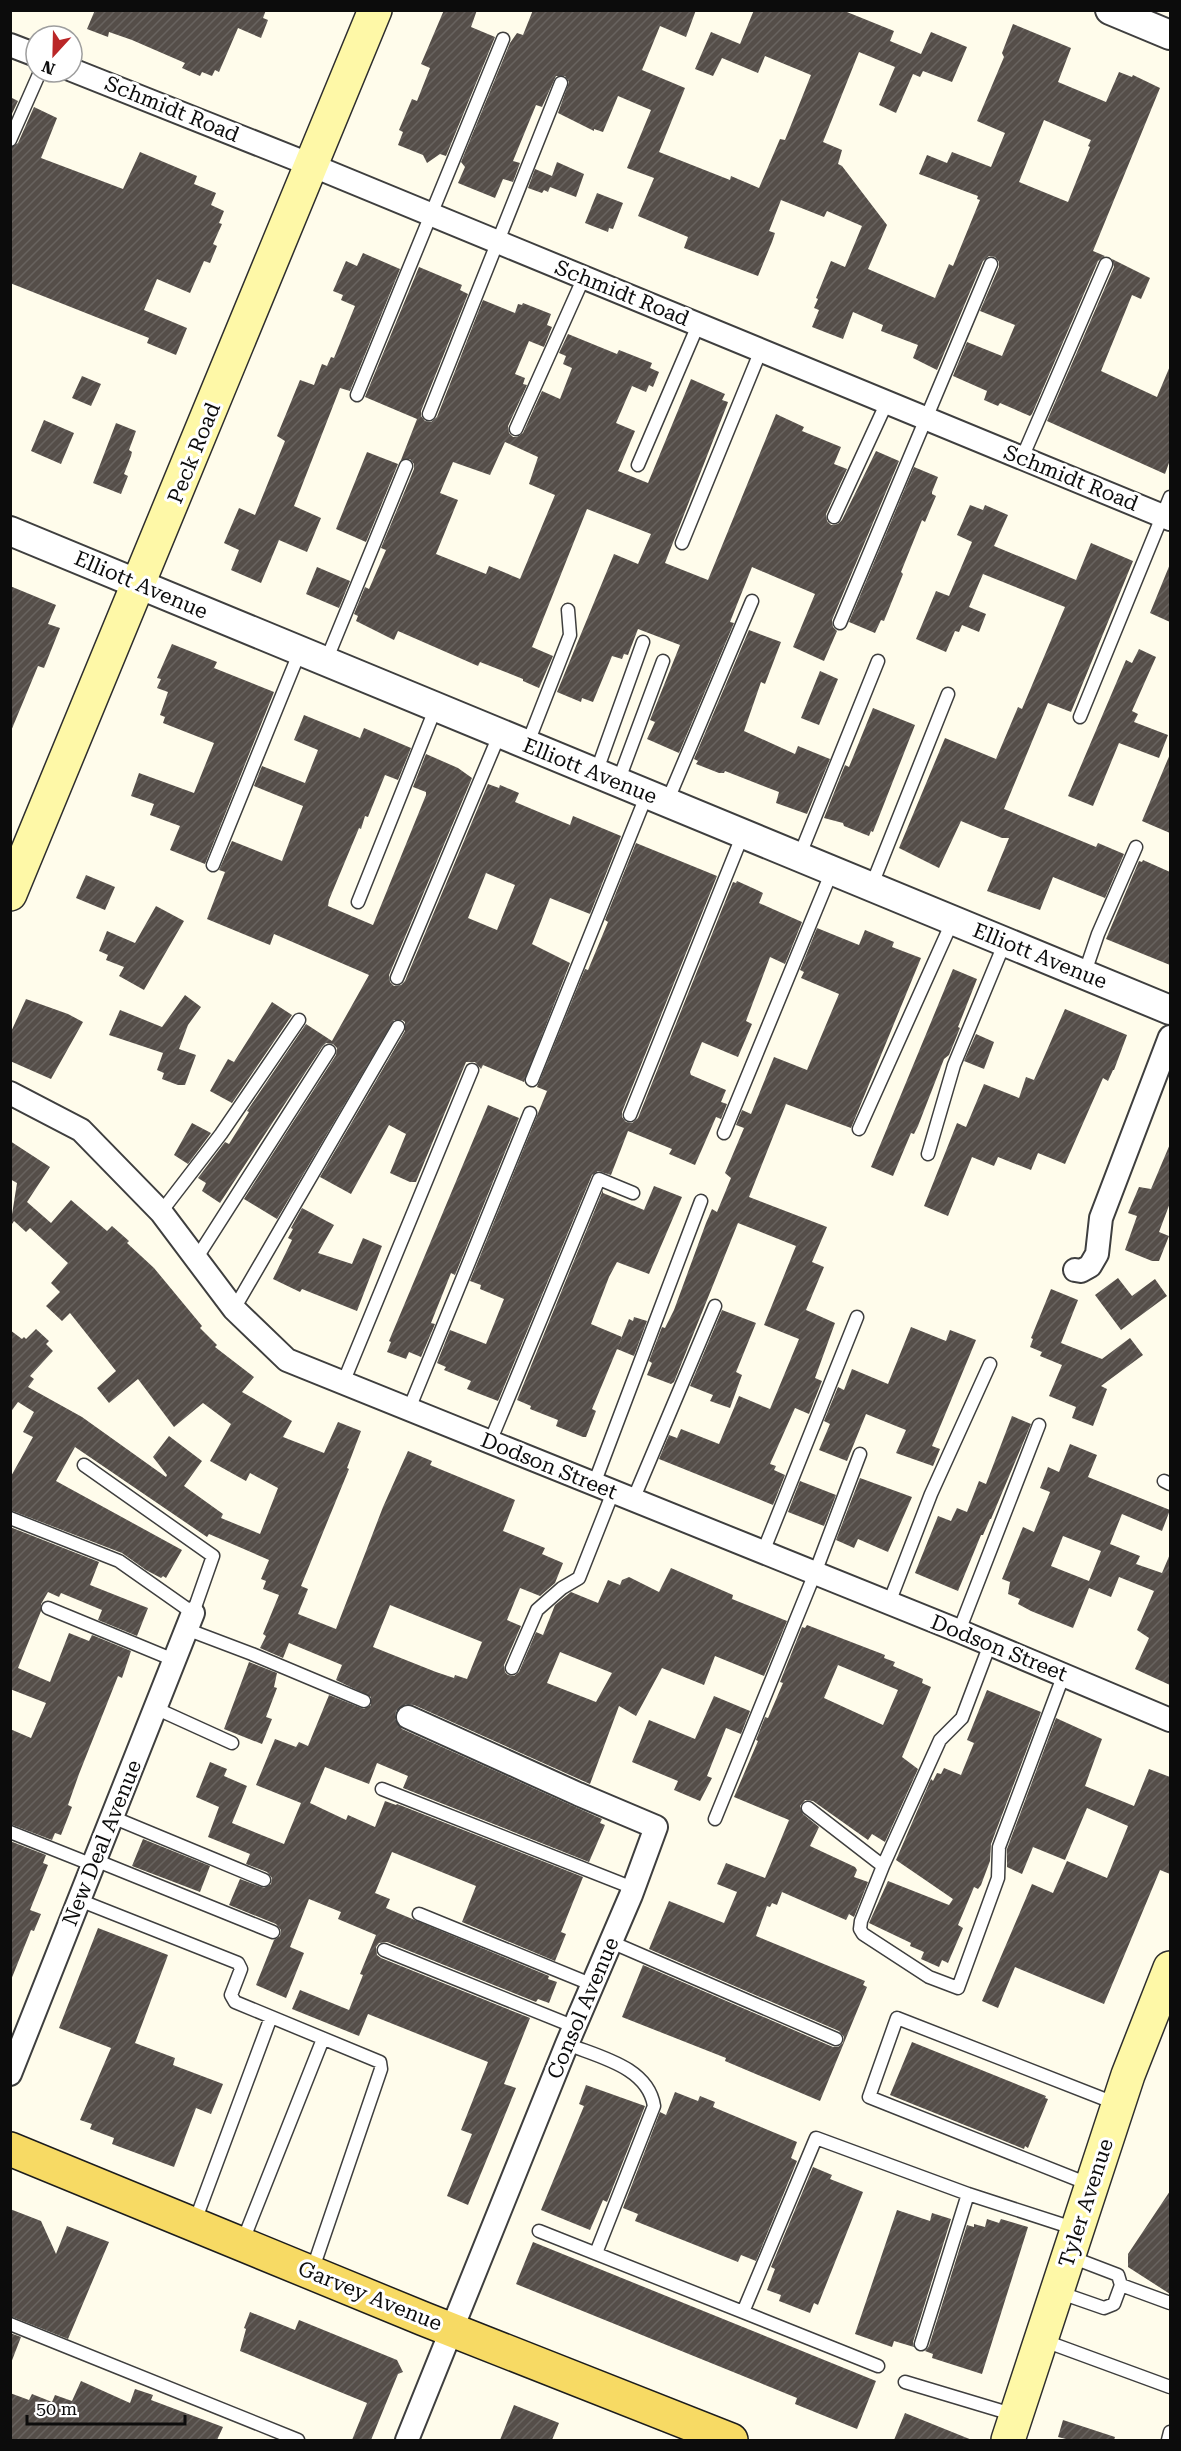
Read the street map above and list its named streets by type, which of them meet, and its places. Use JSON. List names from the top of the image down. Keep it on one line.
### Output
{"streets":{"main road":["Peck Road","Tyler Avenue","Garvey Avenue"],"street":["Schmidt Road","Elliott Avenue","Dodson Street","New Deal Avenue","Consol Avenue"]},"crossings":[["Schmidt Road","Peck Road"],["Peck Road","Elliott Avenue"],["Consol Avenue","Garvey Avenue"]],"scale_bar":"50 m","north":"bottom"}
